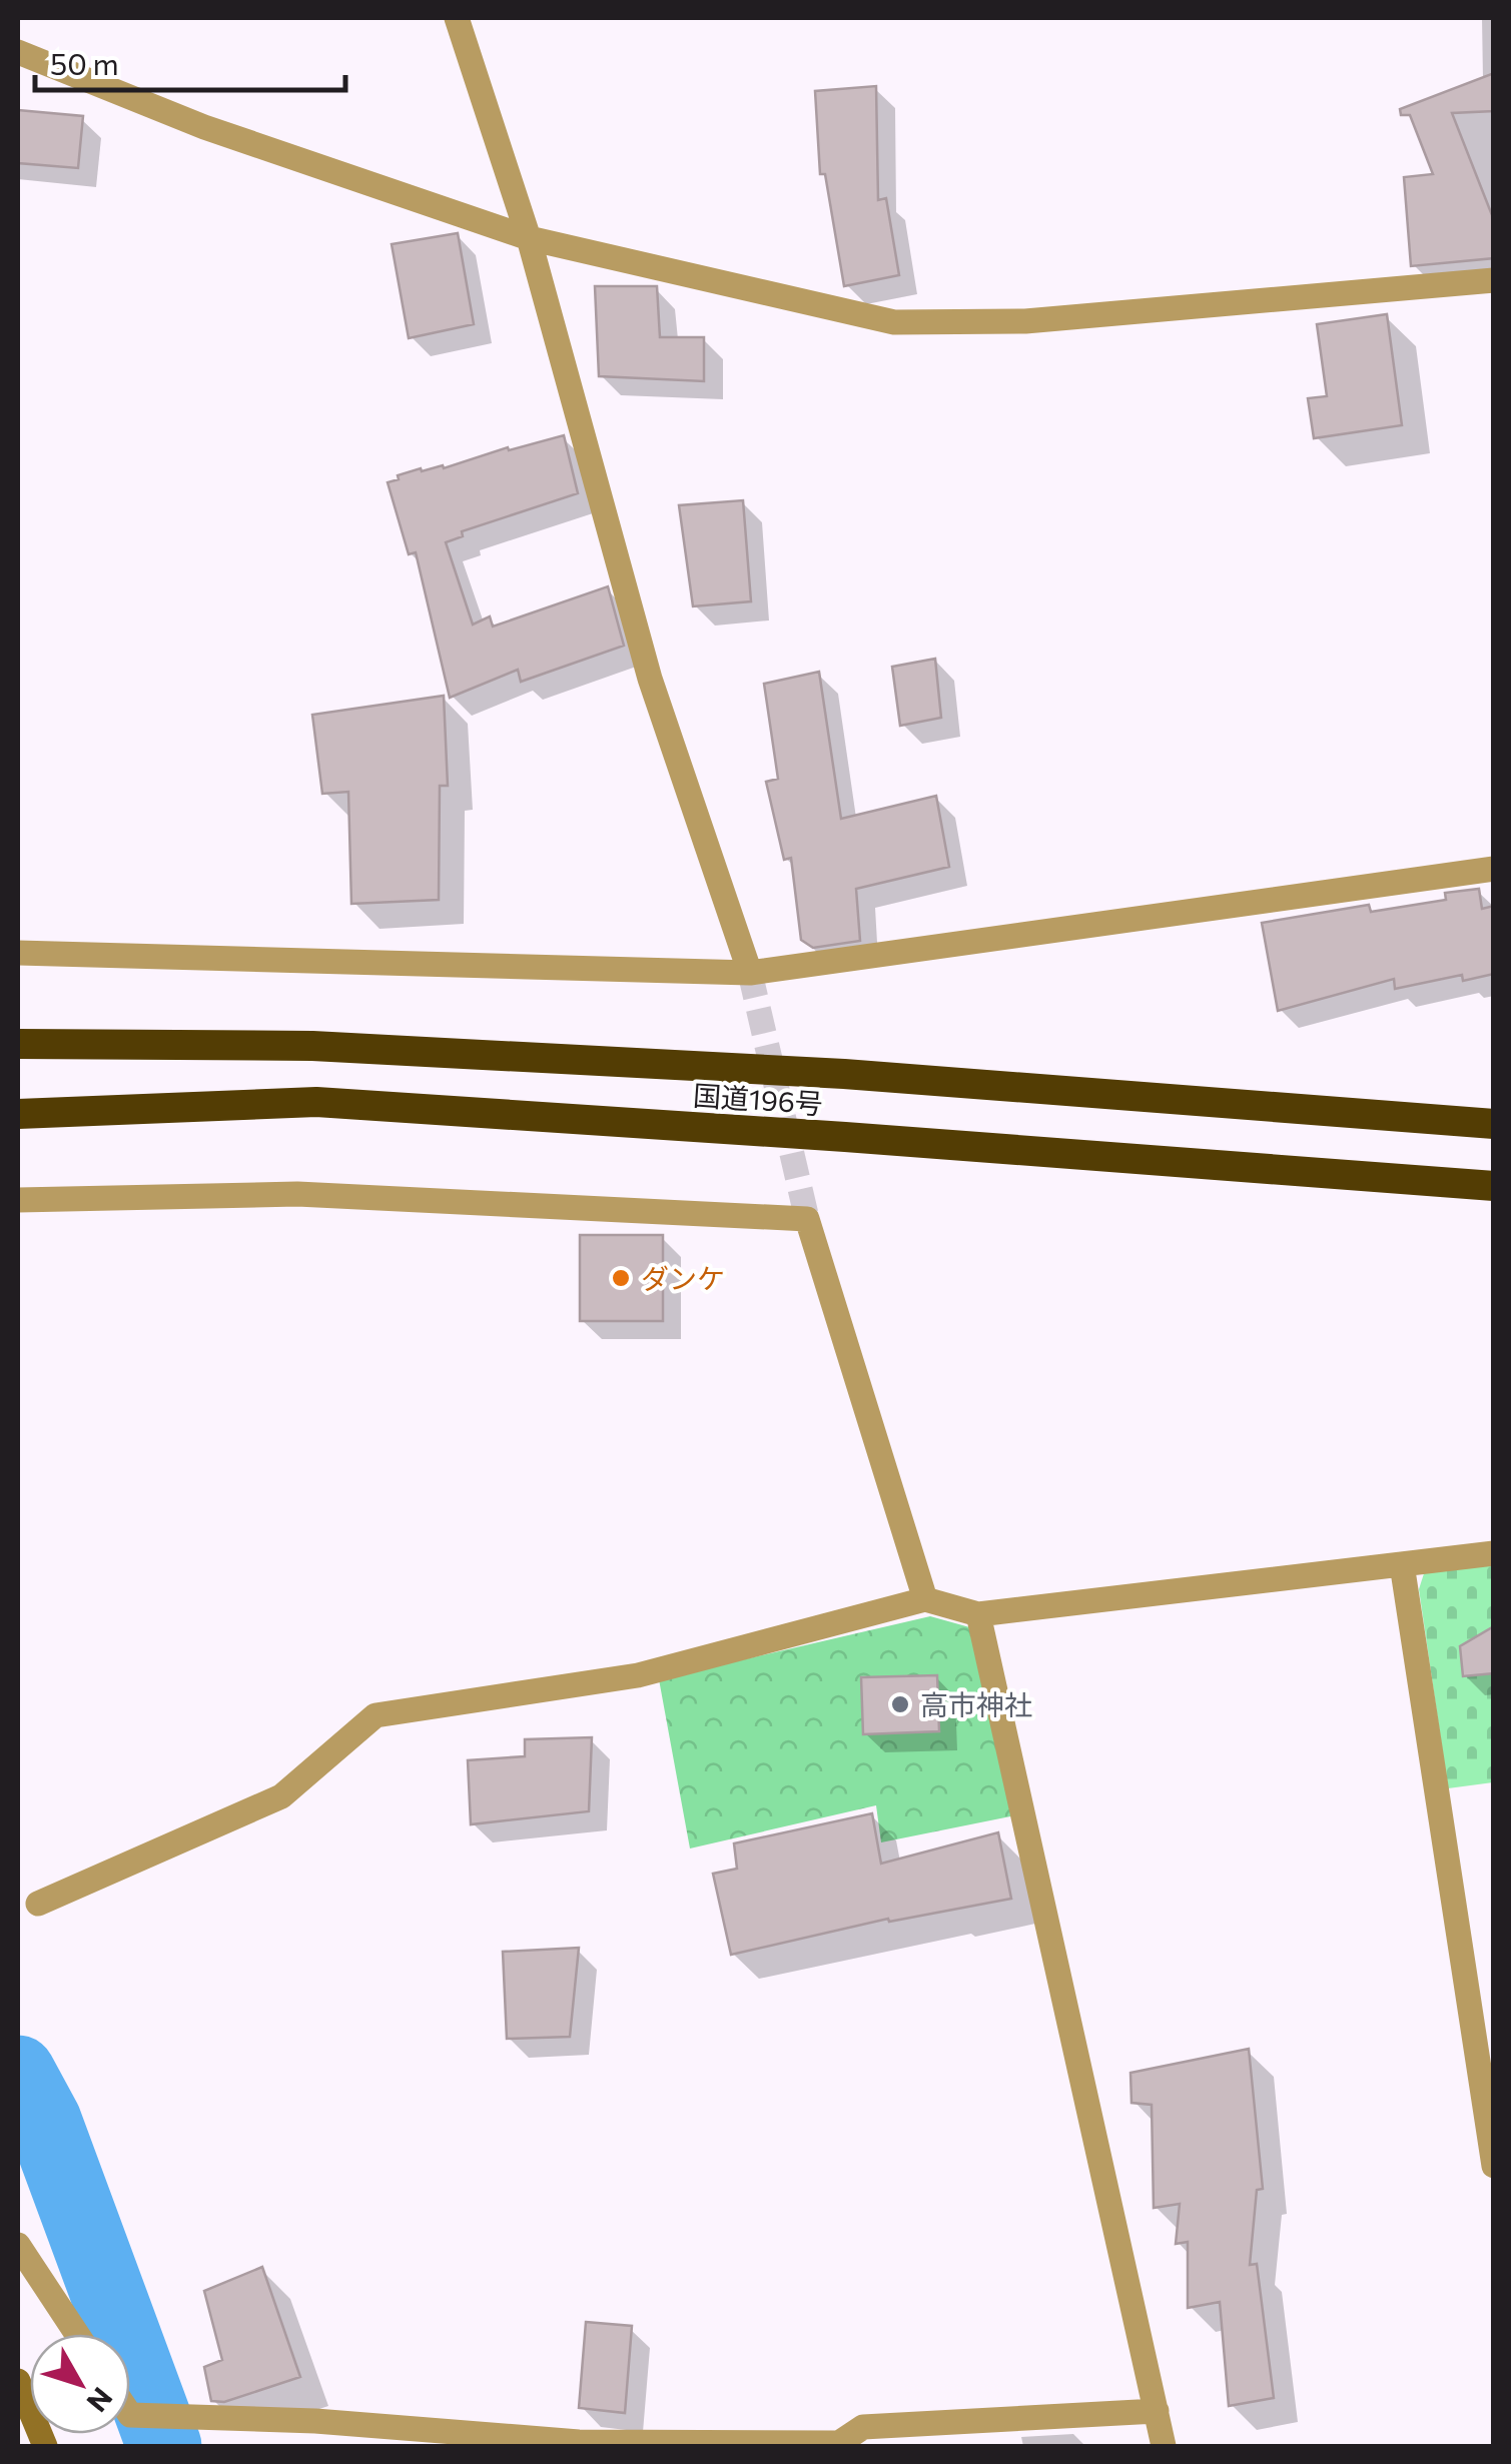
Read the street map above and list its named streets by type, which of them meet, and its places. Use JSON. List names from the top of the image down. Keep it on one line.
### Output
{"streets":{"highway":["国道196号"]},"places":["ダンケ","高市神社"],"scale_bar":"50 m","north":"bottom right"}
